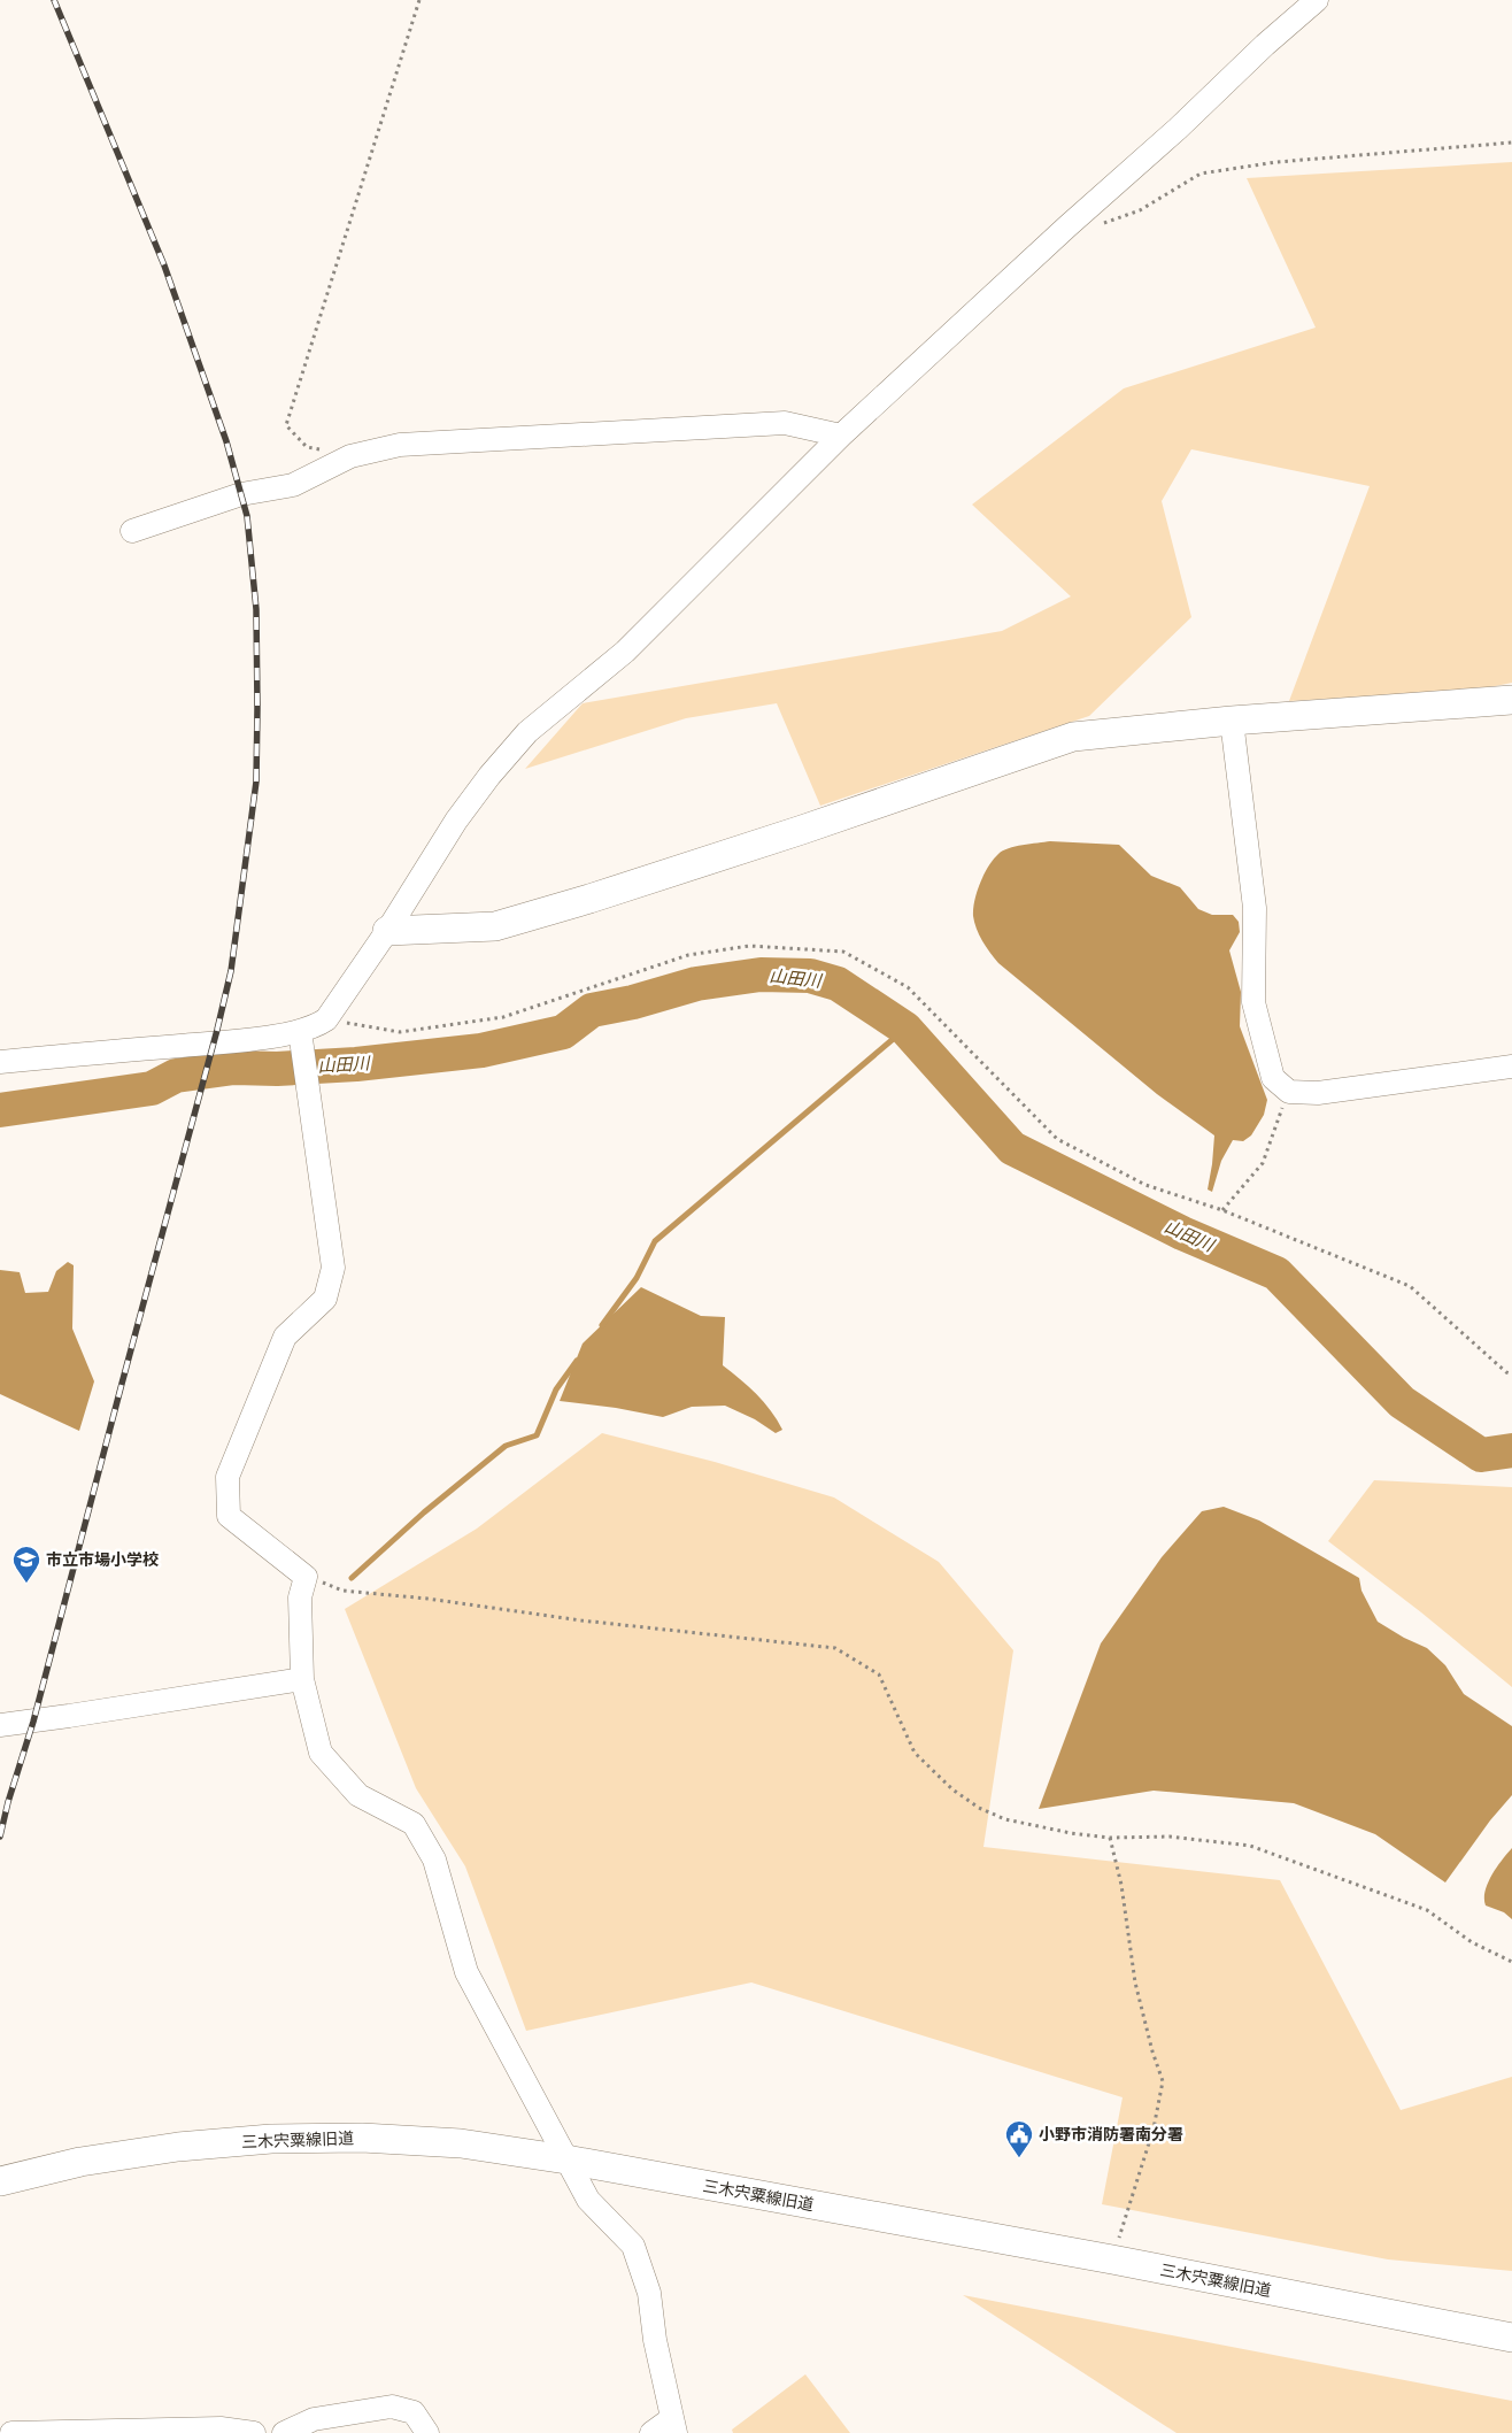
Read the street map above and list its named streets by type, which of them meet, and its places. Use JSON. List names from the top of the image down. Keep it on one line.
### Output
{"streets":{"street":["三木宍粟線旧道"]},"water":["山田川"],"places":{"school or university":["市立市場小学校"],"public building":["小野市消防署南分署"]}}
